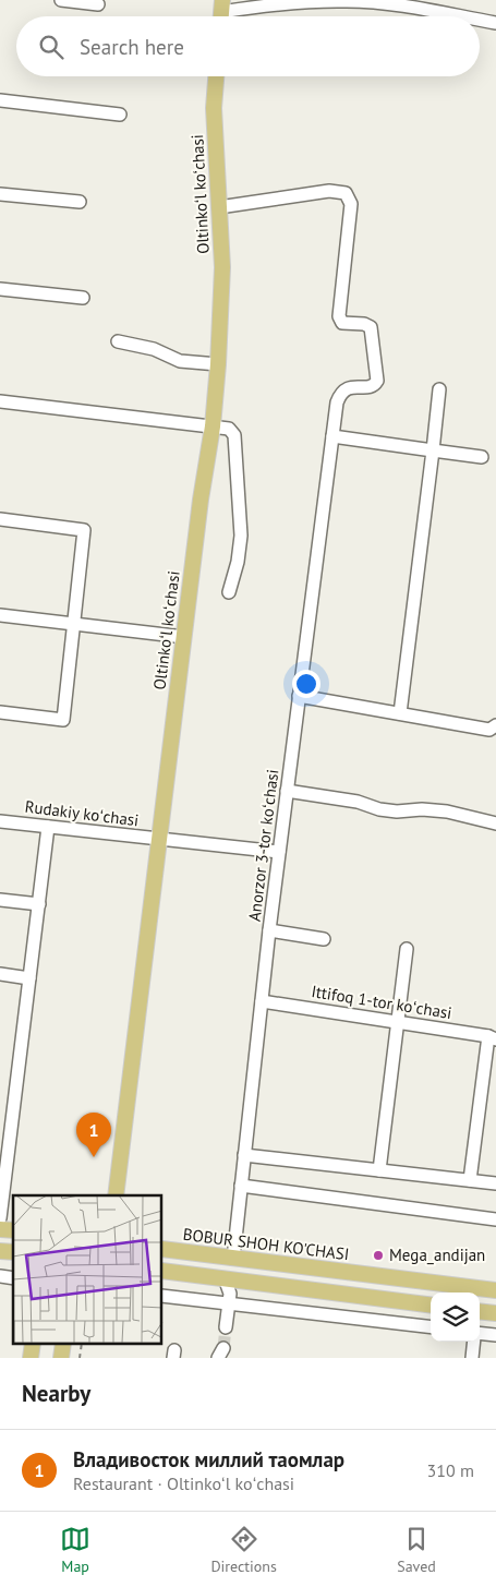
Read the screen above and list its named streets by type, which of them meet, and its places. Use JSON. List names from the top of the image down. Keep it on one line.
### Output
{"streets":{"main road":["Oltinkoʻl koʻchasi","BOBUR SHOH KO'CHASI"],"street":["Rudakiy koʻchasi","Anorzor 3-tor koʻchasi","Ittifoq 1-tor koʻchasi"]},"crossings":[["Oltinkoʻl koʻchasi","Rudakiy koʻchasi"],["Oltinkoʻl koʻchasi","Anorzor 3-tor koʻchasi"],["Rudakiy koʻchasi","Anorzor 3-tor koʻchasi"],["Anorzor 3-tor koʻchasi","Ittifoq 1-tor koʻchasi"],["Anorzor 3-tor koʻchasi","BOBUR SHOH KO'CHASI"]],"places":["Mega_andijan"],"page":{"search":"Search here","pins":"1","heading":"Nearby","list":[{"mark":"1","name":"Владивосток миллий таомлар","note":"Restaurant · Oltinkoʻl koʻchasi","value":"310 m"}],"nav":["Map","Directions","Saved"]}}
